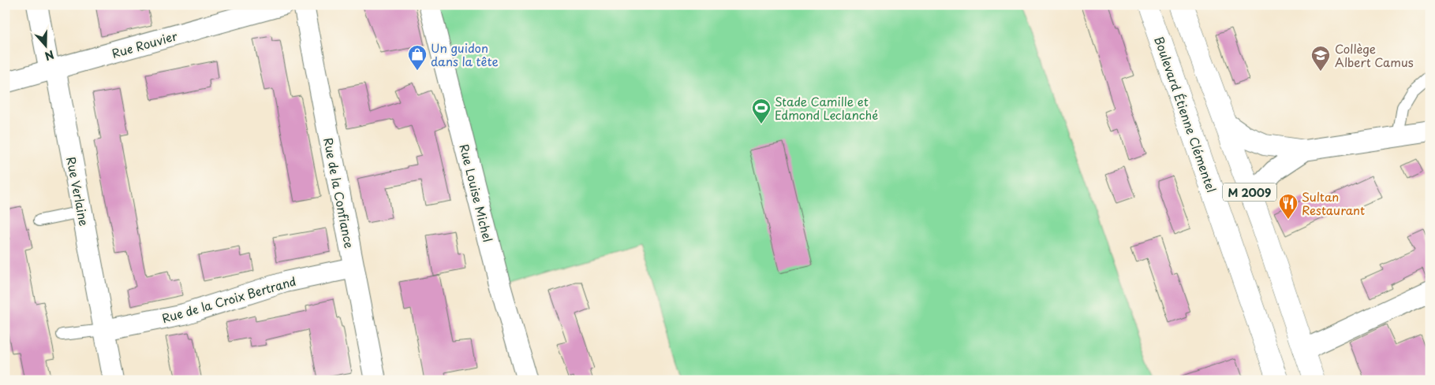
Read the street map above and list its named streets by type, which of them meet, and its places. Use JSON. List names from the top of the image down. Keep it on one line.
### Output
{"streets":{"main road":["Boulevard Étienne Clémentel","M 2009"],"street":["Rue Rouvier","Rue Verlaine","Rue de la Confiance","Rue Louise Michel","Rue de la Croix Bertrand"]},"crossings":[["Rue Rouvier","Rue Verlaine"],["Rue Verlaine","Rue de la Croix Bertrand"],["Rue de la Confiance","Rue de la Croix Bertrand"]],"places":{"shop":["Un guidon dans la tête"],"school or university":["Collège Albert Camus"],"sports":["Stade Camille et Edmond Leclanché"],"restaurant":["Sultan Restaurant"]},"north":"bottom"}
